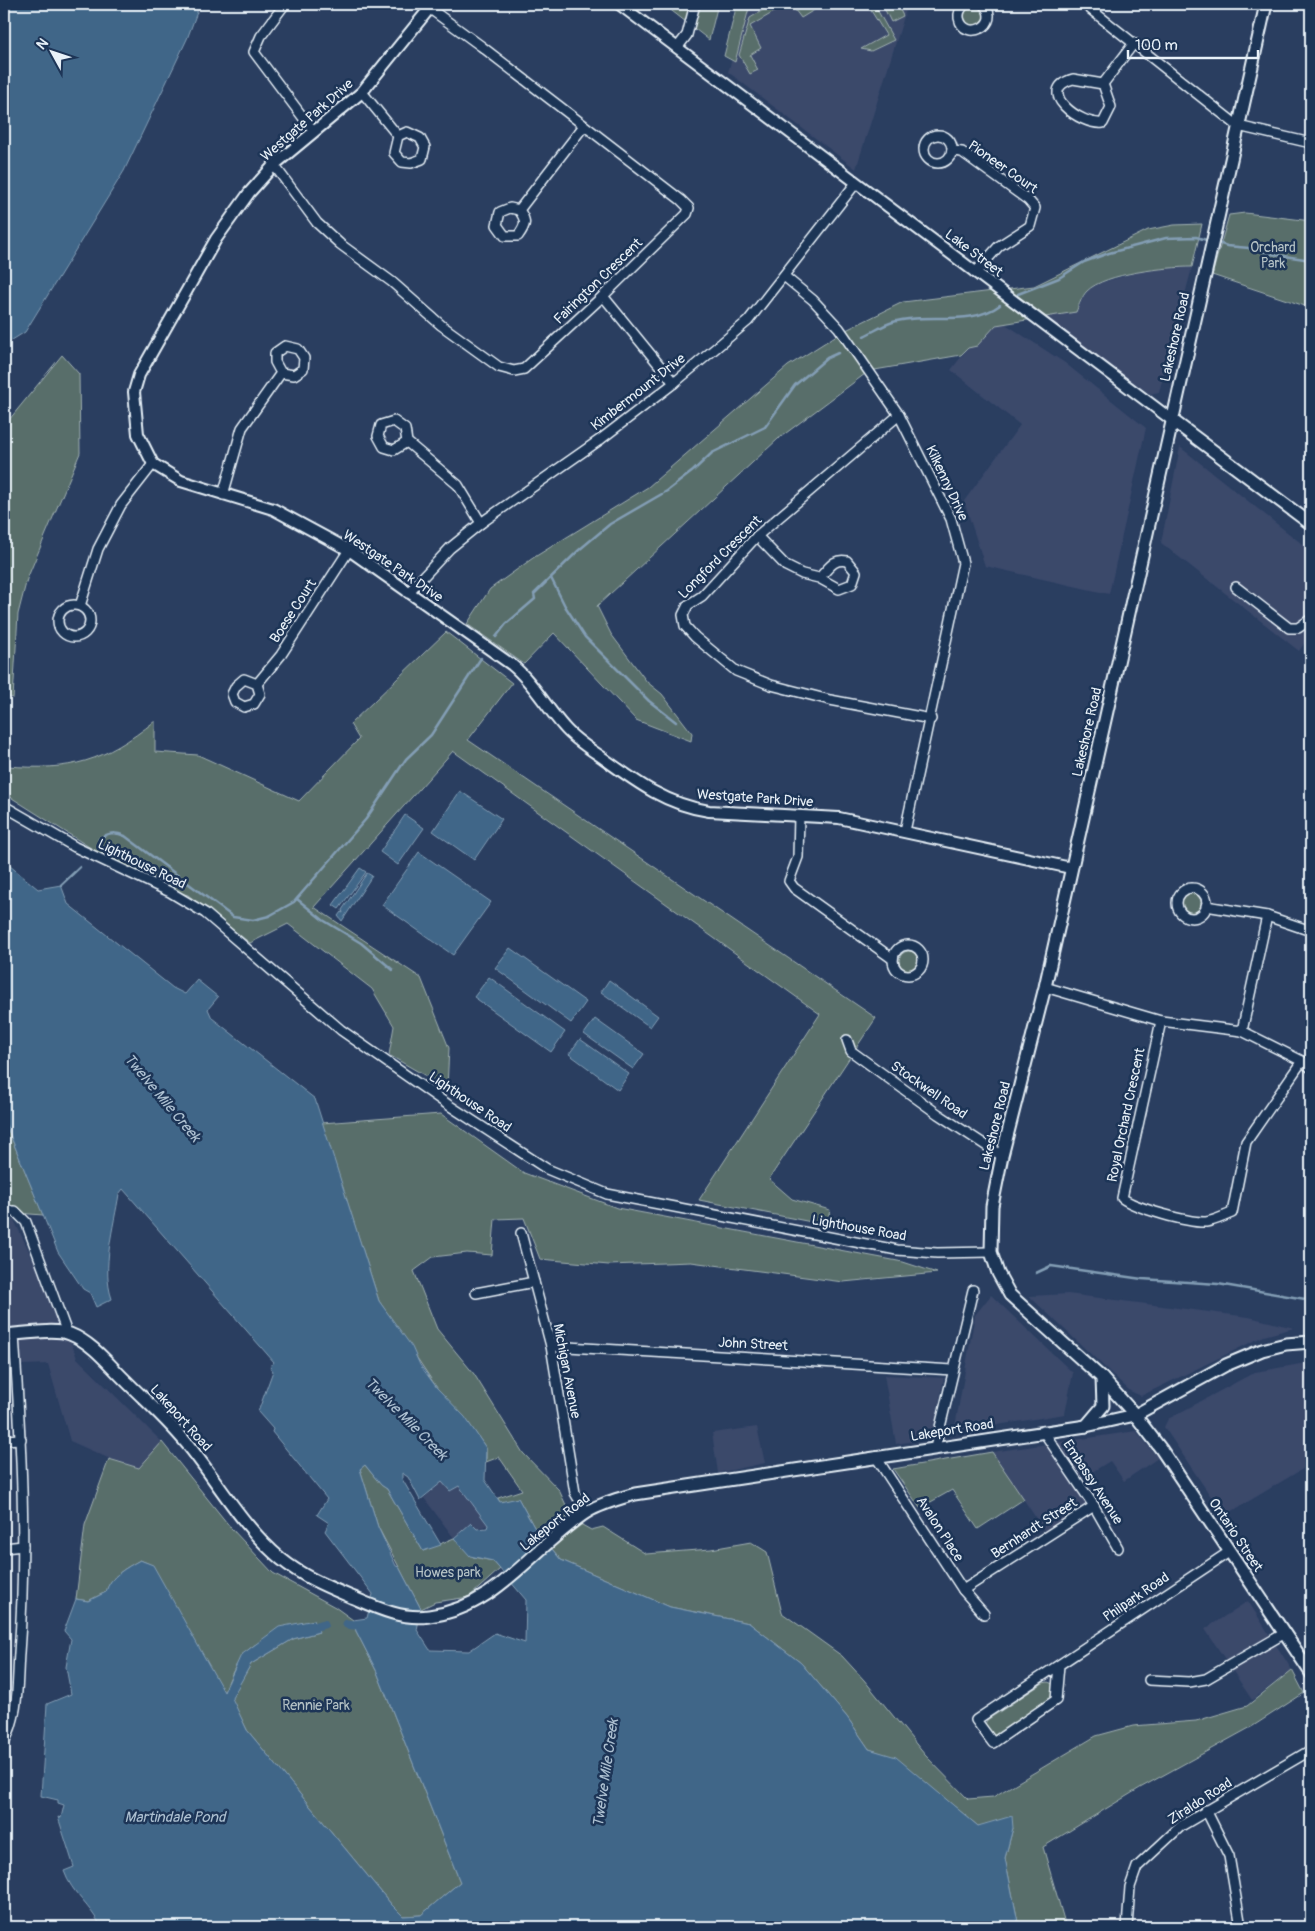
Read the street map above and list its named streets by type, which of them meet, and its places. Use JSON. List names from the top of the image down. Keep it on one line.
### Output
{"streets":{"main road":["Lake Street","Lakeshore Road","Lakeport Road","Ontario Street"],"street":["Westgate Park Drive","Pioneer Court","Fairington Crescent","Kimbermount Drive","Kilkenny Drive","Longford Crescent","Boese Court","Lighthouse Road","Stockwell Road","Royal Orchard Crescent","John Street","Michigan Avenue","Embassy Avenue","Bernhardt Street","Avalon Place","Philpark Road","Ziraldo Road"]},"crossings":[["Westgate Park Drive","Fairington Crescent"],["Westgate Park Drive","Lakeshore Road"],["Westgate Park Drive","Kimbermount Drive"],["Westgate Park Drive","Kilkenny Drive"],["Westgate Park Drive","Boese Court"],["Pioneer Court","Lake Street"],["Lake Street","Lakeshore Road"],["Lake Street","Kimbermount Drive"],["Lakeshore Road","Lighthouse Road"],["Lakeshore Road","Stockwell Road"],["Lakeshore Road","Lakeport Road"],["Lakeshore Road","Ontario Street"],["Kimbermount Drive","Kilkenny Drive"],["Kilkenny Drive","Longford Crescent"],["John Street","Michigan Avenue"],["Michigan Avenue","Lakeport Road"],["Lakeport Road","Embassy Avenue"],["Lakeport Road","Avalon Place"],["Lakeport Road","Ontario Street"],["Embassy Avenue","Bernhardt Street"],["Bernhardt Street","Avalon Place"],["Ontario Street","Philpark Road"]],"water":["Twelve Mile Creek","Martindale Pond"],"parks":["Orchard Park","Howes park","Rennie Park"],"scale_bar":"100 m","north":"top left"}
